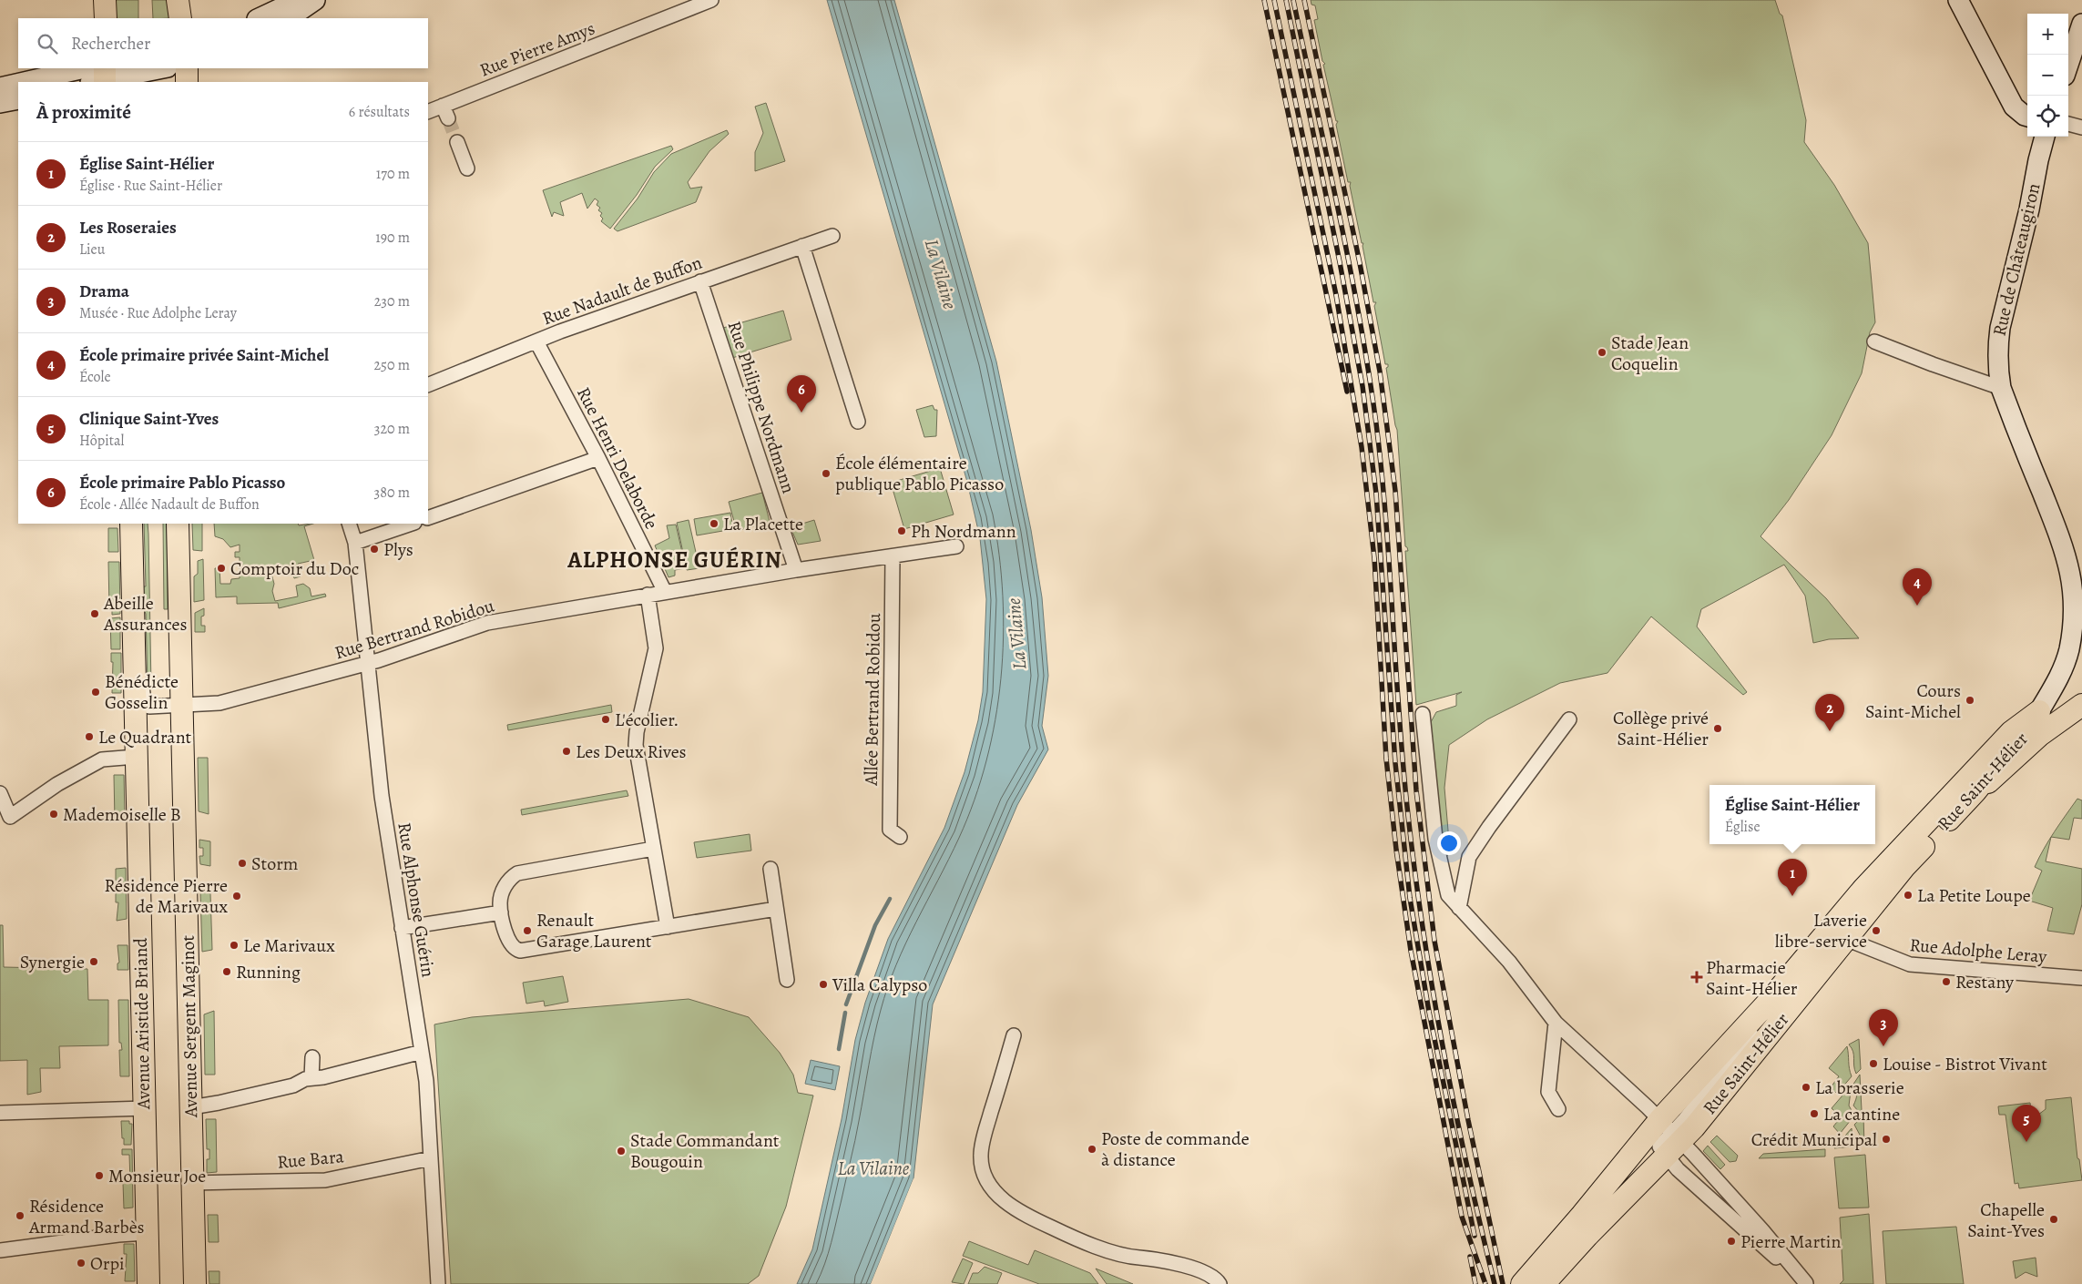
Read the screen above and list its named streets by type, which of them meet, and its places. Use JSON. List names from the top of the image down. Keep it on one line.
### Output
{"streets":{"main road":["Rue de Châteaugiron","Rue Saint-Hélier","Avenue Aristide Briand","Avenue Sergent Maginot"],"street":["Rue Pierre Amys","Rue Nadault de Buffon","Rue Philippe Nordmann","Rue Henri Delaborde","Rue Bertrand Robidou","Allée Bertrand Robidou","Rue Alphonse Guérin","Rue Adolphe Leray","Rue Bara"]},"crossings":[["Rue de Châteaugiron","Rue Saint-Hélier"],["Rue Nadault de Buffon","Rue Philippe Nordmann"],["Rue Nadault de Buffon","Rue Henri Delaborde"],["Rue Philippe Nordmann","Rue Bertrand Robidou"],["Rue Henri Delaborde","Rue Bertrand Robidou"],["Rue Bertrand Robidou","Allée Bertrand Robidou"],["Rue Bertrand Robidou","Rue Alphonse Guérin"],["Rue Bertrand Robidou","Avenue Aristide Briand"],["Rue Bertrand Robidou","Avenue Sergent Maginot"],["Rue Saint-Hélier","Rue Adolphe Leray"],["Rue Alphonse Guérin","Rue Bara"],["Avenue Aristide Briand","Avenue Sergent Maginot"],["Avenue Sergent Maginot","Rue Bara"]],"districts":["ALPHONSE GUÉRIN"],"water":["La Vilaine"],"places":{"other":["Stade Jean Coquelin","École élémentaire publique Pablo Picasso","La Placette","Ph Nordmann","Plys","Comptoir du Doc","Abeille Assurances","Bénédicte Gosselin","Cours Saint-Michel","L'écolier.","Collège privé Saint-Hélier","Le Quadrant","Les Deux Rives","Mademoiselle B","Storm","La Petite Loupe","Résidence Pierre de Marivaux","Renault Garage Laurent","Laverie libre-service","Le Marivaux","Synergie","Running","Restany","Villa Calypso","Louise - Bistrot Vivant","La brasserie","La cantine","Crédit Municipal","Poste de commande à distance","Stade Commandant Bougouin","Monsieur Joe","Résidence Armand Barbès","Chapelle Saint-Yves","Pierre Martin","Orpi"],"health":["Pharmacie Saint-Hélier"]},"page":{"map_buttons":["+","−"],"search":"Rechercher","heading":["À proximité","6 résultats"],"list":[{"mark":"1","name":"Église Saint-Hélier","note":"Église · Rue Saint-Hélier","value":"170 m"},{"mark":"2","name":"Les Roseraies","note":"Lieu","value":"190 m"},{"mark":"3","name":"Drama","note":"Musée · Rue Adolphe Leray","value":"230 m"},{"mark":"4","name":"École primaire privée Saint-Michel","note":"École","value":"250 m"},{"mark":"5","name":"Clinique Saint-Yves","note":"Hôpital","value":"320 m"},{"mark":"6","name":"École primaire Pablo Picasso","note":"École · Allée Nadault de Buffon","value":"380 m"}],"pins":["6","4","2","1","3","5"],"popup":["Église Saint-Hélier","Église"]}}
